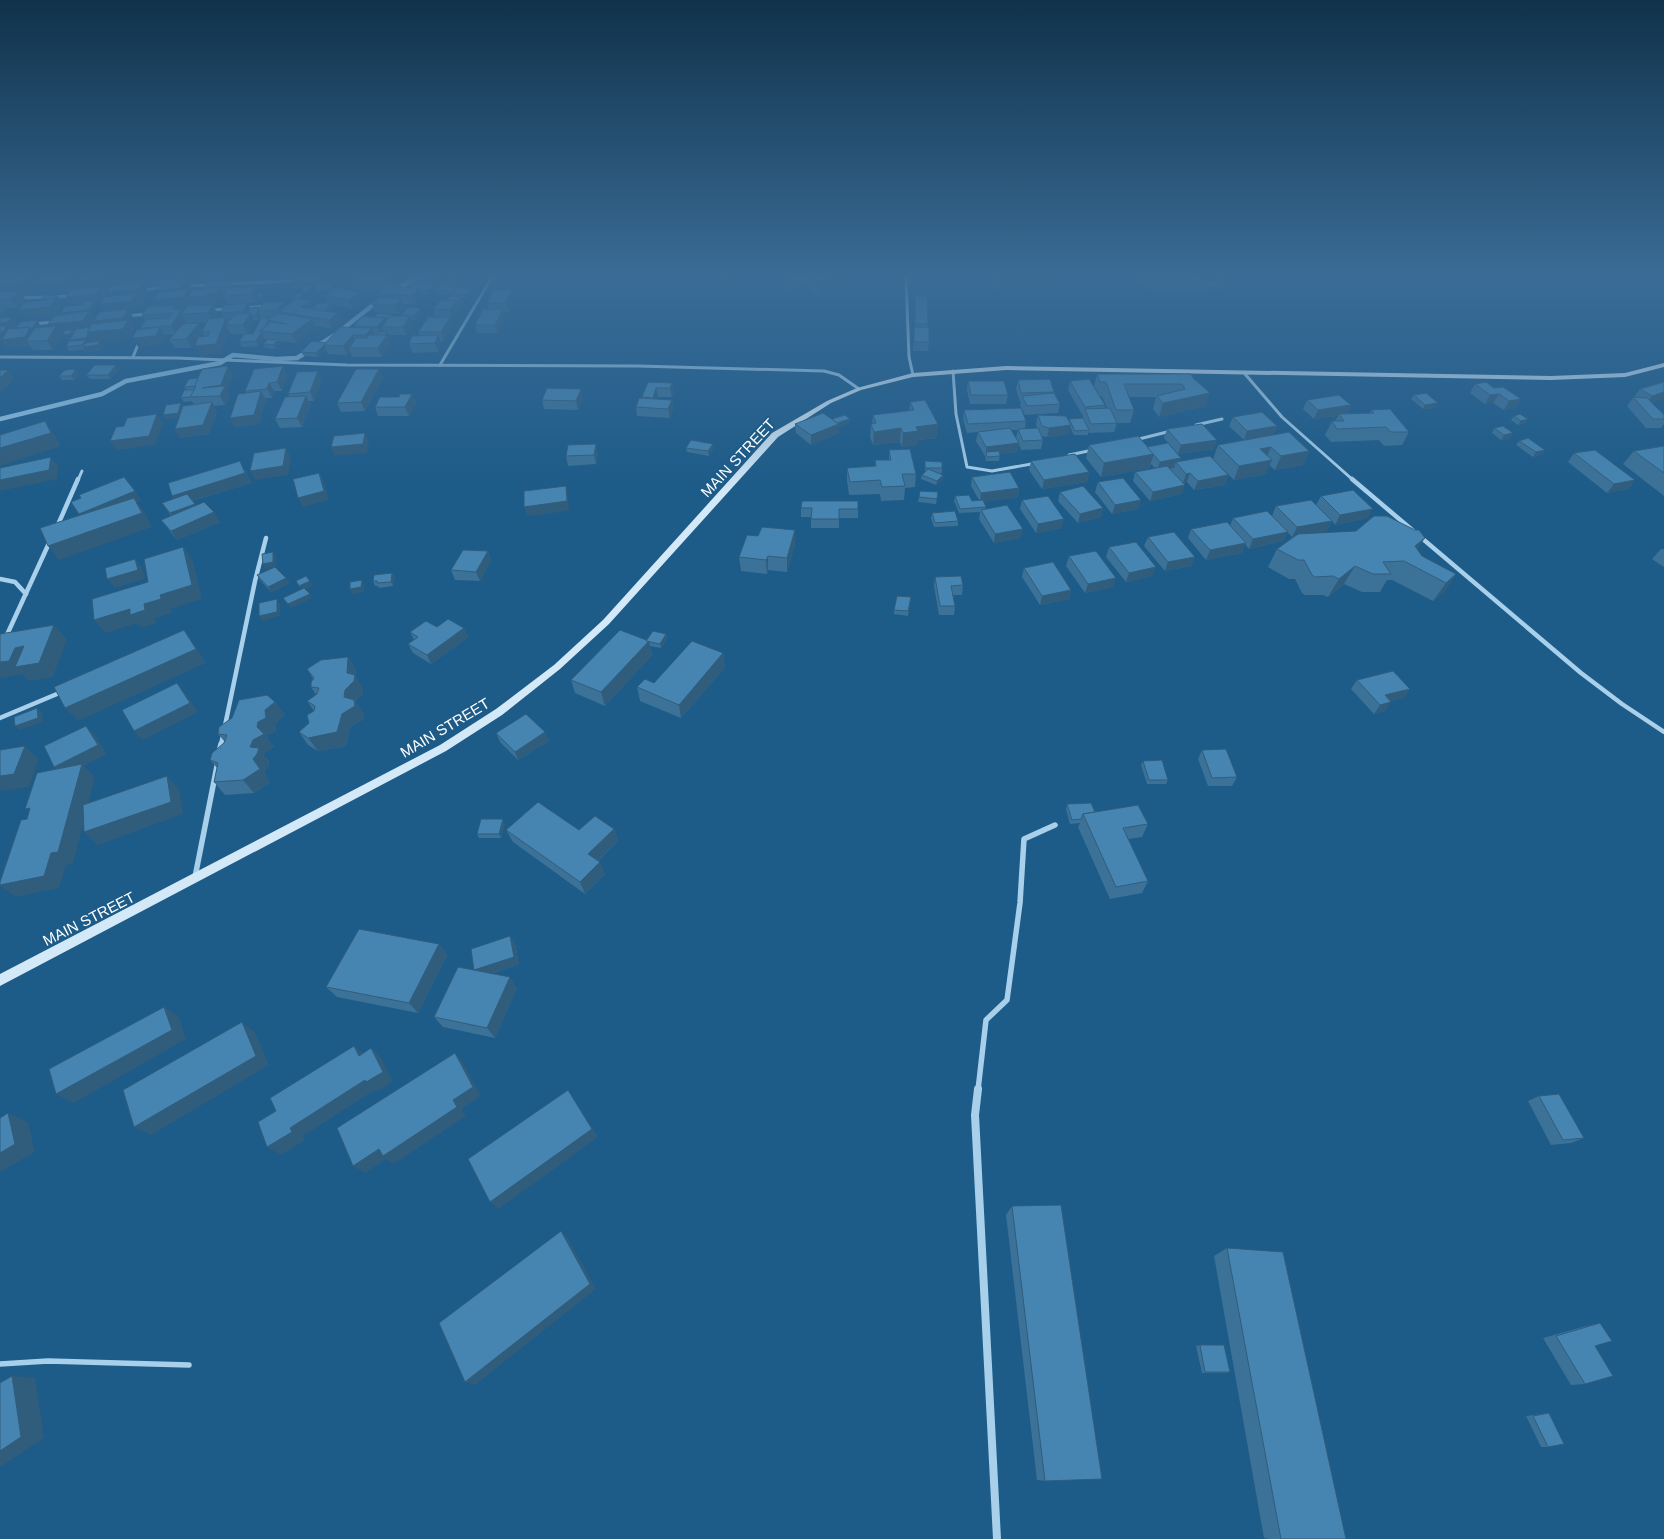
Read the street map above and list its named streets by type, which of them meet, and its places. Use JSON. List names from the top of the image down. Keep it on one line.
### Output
{"streets":{"main road":["MAIN STREET"]}}
